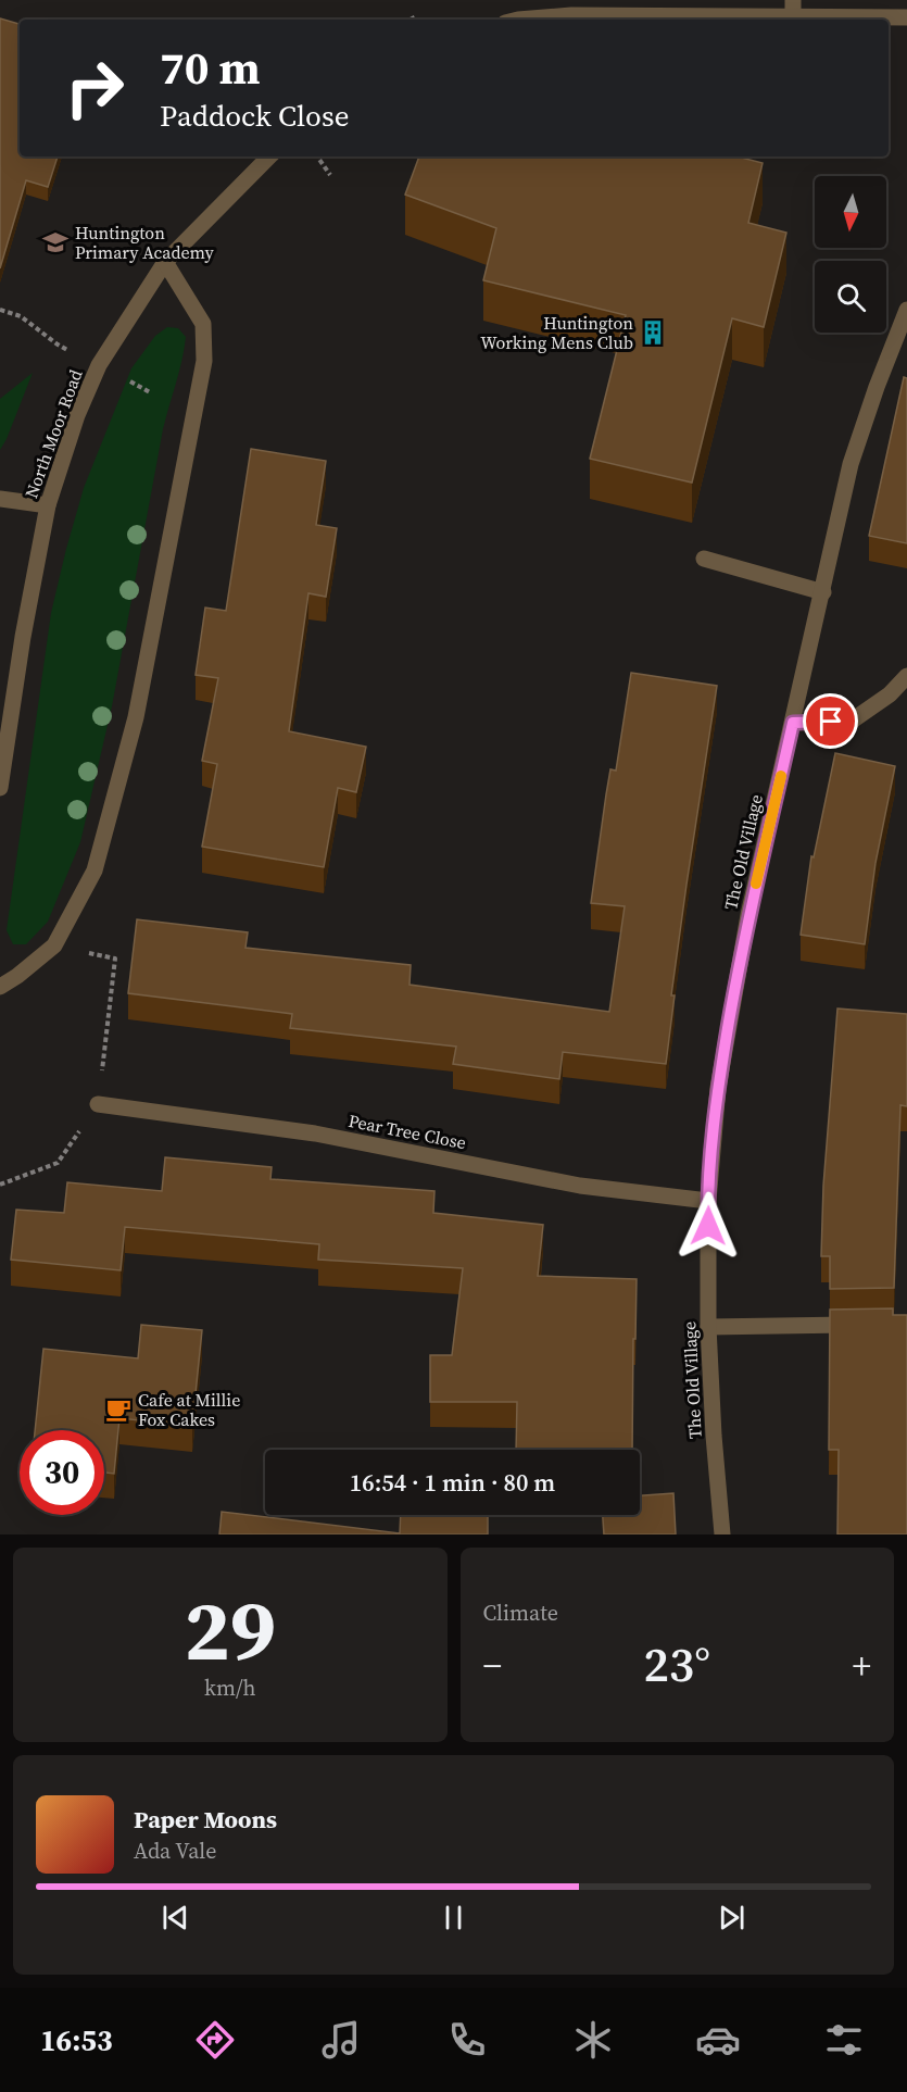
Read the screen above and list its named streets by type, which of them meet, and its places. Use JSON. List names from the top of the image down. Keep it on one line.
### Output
{"streets":{"street":["North Moor Road","The Old Village","Pear Tree Close"]},"crossings":[["The Old Village","Pear Tree Close"]],"places":{"school or university":["Huntington Primary Academy"],"building":["Huntington Working Mens Club"],"cafe":["Cafe at Millie Fox Cakes"]},"north":"bottom","page":{"turn":["70 m","Paddock Close"],"limit":"30","trip":"16:54 · 1 min · 80 m","tile":[["29","km/h"],"Climate"],"heat":["−","23°","+"],"song":["Paper Moons","Ada Vale"],"tabs":"16:53"}}
